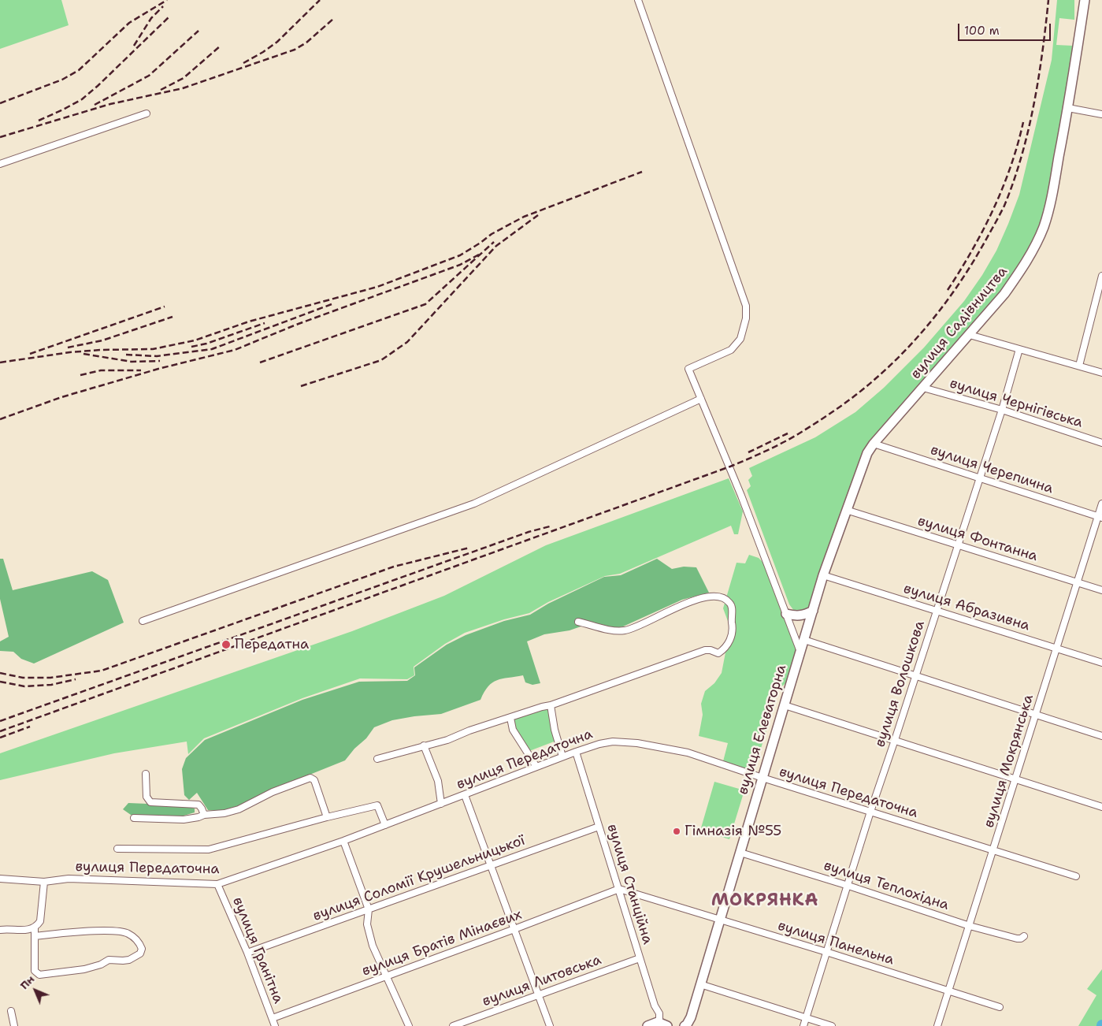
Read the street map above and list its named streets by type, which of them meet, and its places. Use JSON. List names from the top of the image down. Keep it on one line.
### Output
{"streets":{"street":["вулиця Садівництва","вулиця Чернігівська","вулиця Черепична","вулиця Фонтанна","вулиця Абразивна","вулиця Волошкова","вулиця Елеваторна","вулиця Передаточна","вулиця Мокрянська","вулиця Соломії Крушельницької","вулиця Станційна","вулиця Теплохідна","вулиця Братів Мінаєвих","вулиця Панельна","вулиця Гранітна","вулиця Литовська"]},"crossings":[["вулиця Садівництва","вулиця Чернігівська"],["вулиця Садівництва","вулиця Черепична"],["вулиця Садівництва","вулиця Елеваторна"],["вулиця Чернігівська","вулиця Волошкова"],["вулиця Черепична","вулиця Волошкова"],["вулиця Черепична","вулиця Елеваторна"],["вулиця Черепична","вулиця Мокрянська"],["вулиця Фонтанна","вулиця Волошкова"],["вулиця Фонтанна","вулиця Елеваторна"],["вулиця Фонтанна","вулиця Мокрянська"],["вулиця Абразивна","вулиця Волошкова"],["вулиця Абразивна","вулиця Елеваторна"],["вулиця Абразивна","вулиця Мокрянська"],["вулиця Волошкова","вулиця Передаточна"],["вулиця Волошкова","вулиця Теплохідна"],["вулиця Волошкова","вулиця Панельна"],["вулиця Елеваторна","вулиця Передаточна"],["вулиця Елеваторна","вулиця Теплохідна"],["вулиця Елеваторна","вулиця Панельна"],["вулиця Передаточна","вулиця Мокрянська"],["вулиця Передаточна","вулиця Станційна"],["вулиця Передаточна","вулиця Гранітна"],["вулиця Мокрянська","вулиця Теплохідна"],["вулиця Мокрянська","вулиця Панельна"],["вулиця Соломії Крушельницької","вулиця Станційна"],["вулиця Соломії Крушельницької","вулиця Гранітна"],["вулиця Станційна","вулиця Братів Мінаєвих"],["вулиця Станційна","вулиця Панельна"],["вулиця Станційна","вулиця Литовська"],["вулиця Братів Мінаєвих","вулиця Панельна"],["вулиця Братів Мінаєвих","вулиця Гранітна"]],"districts":["МОКРЯНКА"],"places":["Передатна","Гімназія №55"],"scale_bar":"100 m","north":"top left"}
